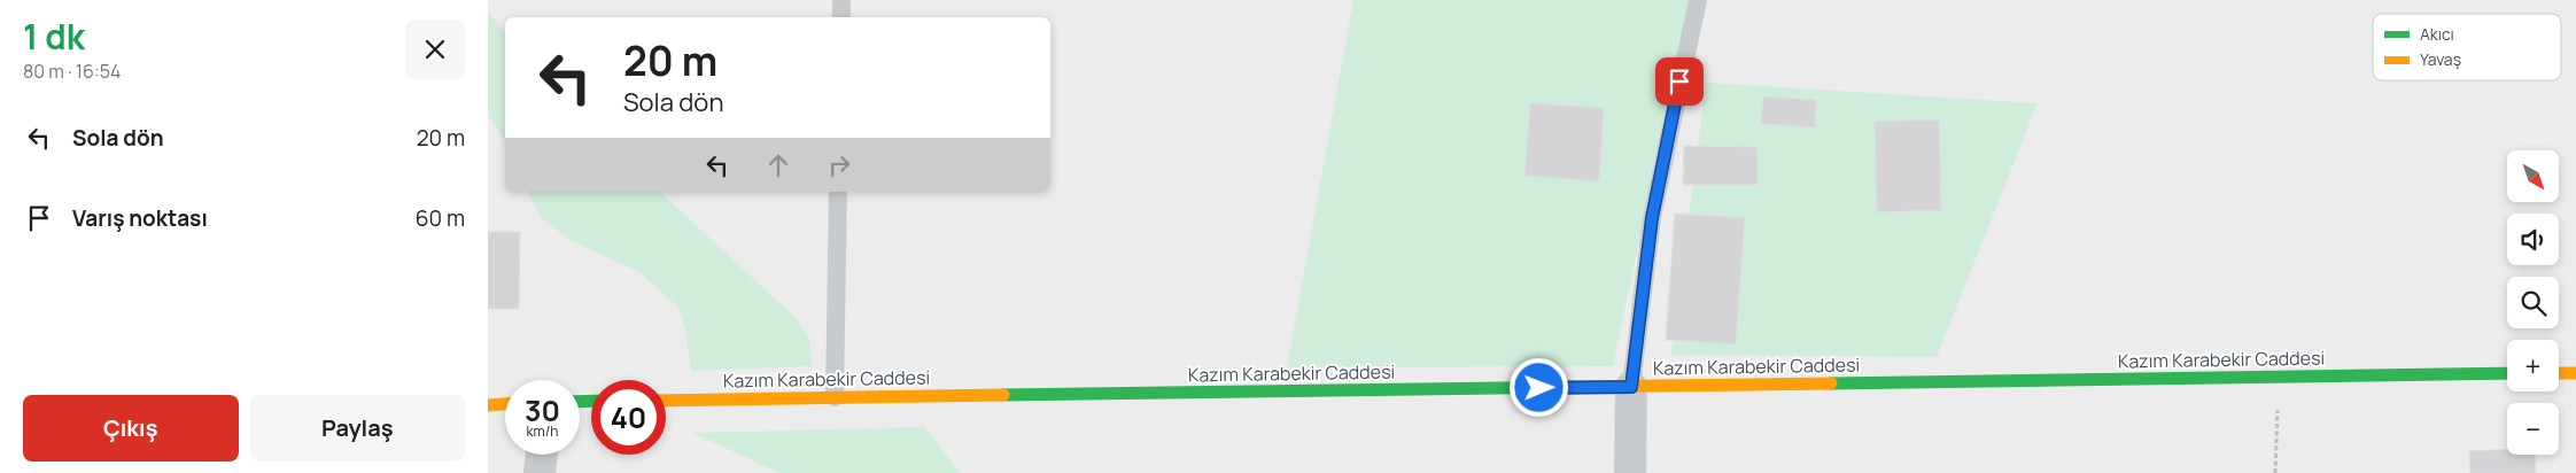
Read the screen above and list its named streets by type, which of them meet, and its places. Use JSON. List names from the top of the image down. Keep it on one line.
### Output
{"streets":{"street":["Kazım Karabekir Caddesi"]},"legend":["Akıcı","Yavaş"],"north":"bottom right","page":{"heading":["1 dk","80 m · 16:54"],"turn":["20 m","Sola dön"],"list":[{"name":"Sola dön","value":"20 m"},{"name":"Varış noktası","value":"60 m"}],"map_buttons":["+","−"],"speed":"30 km/h","limit":"40","buttons":["Çıkış","Paylaş"]}}
